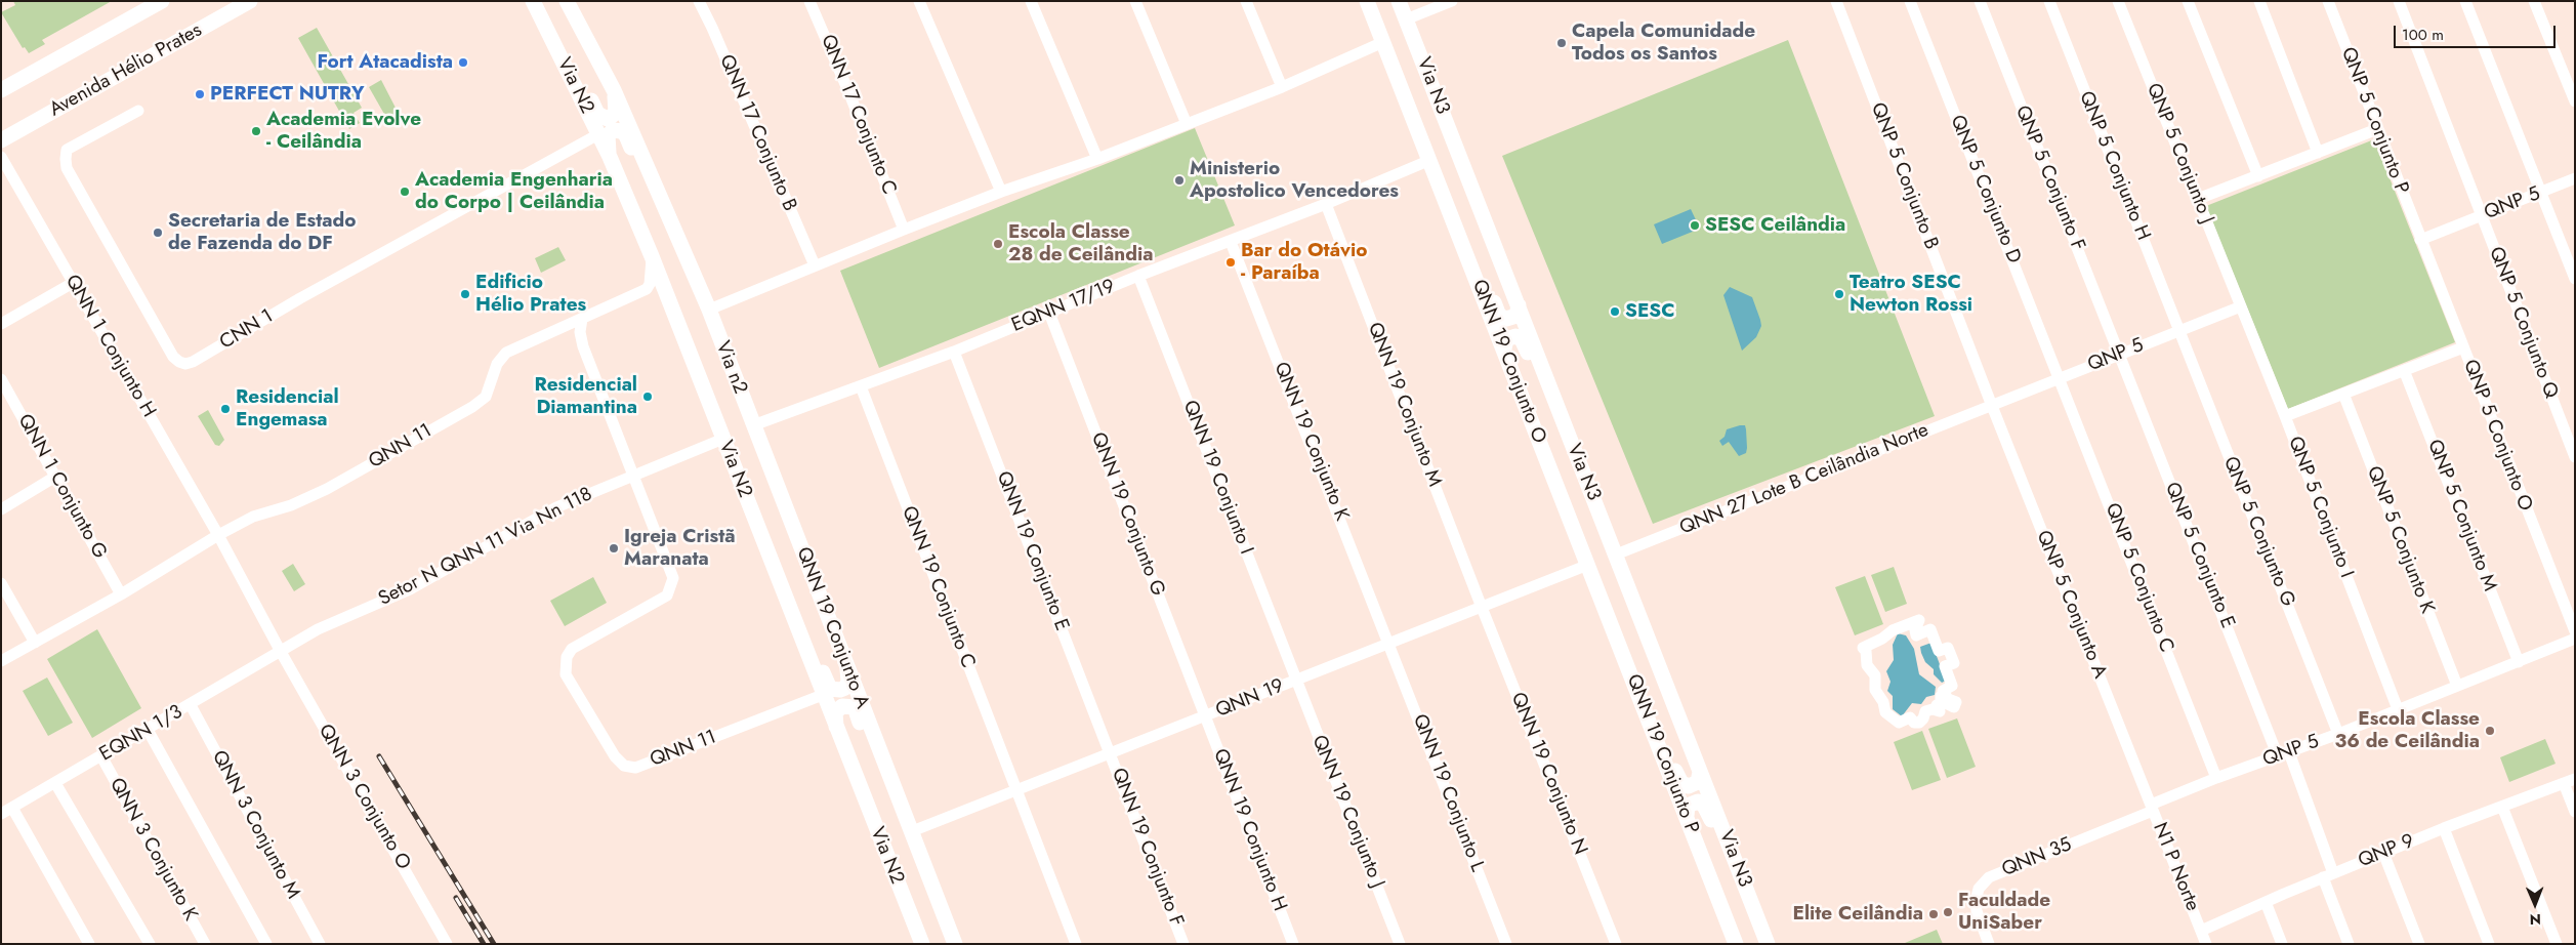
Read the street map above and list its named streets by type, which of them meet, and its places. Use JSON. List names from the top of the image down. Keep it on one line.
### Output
{"streets":{"main road":["Avenida Hélio Prates","Via N2","Via N3","QNN 19 Conjunto O","Via n2","QNN 19 Conjunto A","QNN 19 Conjunto P"],"street":["QNN 17 Conjunto C","QNP 5 Conjunto P","QNN 17 Conjunto B","QNP 5 Conjunto J","QNP 5 Conjunto H","QNP 5 Conjunto B","QNP 5 Conjunto F","QNP 5 Conjunto D","QNP 5","EQNN 17/19","QNP 5 Conjunto Q","CNN 1","QNN 1 Conjunto H","QNN 19 Conjunto M","QNP 5 Conjunto O","QNN 19 Conjunto K","QNN 11","QNN 19 Conjunto I","QNN 27 Lote B Ceilândia Norte","QNN 1 Conjunto G","QNP 5 Conjunto I","QNN 19 Conjunto G","QNP 5 Conjunto M","QNP 5 Conjunto G","QNP 5 Conjunto K","Setor N QNN 11 Via Nn 118","QNN 19 Conjunto E","QNP 5 Conjunto E","QNP 5 Conjunto C","QNN 19 Conjunto C","QNP 5 Conjunto A","QNN 19","EQNN 1/3","QNN 19 Conjunto N","QNN 19 Conjunto L","QNN 3 Conjunto O","QNN 19 Conjunto J","QNN 3 Conjunto M","QNN 19 Conjunto H","QNN 19 Conjunto F","QNN 3 Conjunto K","QNP 9","QNN 35","N1 P Norte"]},"crossings":[["Via N2","CNN 1"],["Via N2","Via n2"],["Via N2","QNN 11"],["Via N2","Setor N QNN 11 Via Nn 118"],["Via N3","EQNN 17/19"],["Via N3","QNN 19 Conjunto O"],["Via N3","QNN 27 Lote B Ceilândia Norte"],["QNP 5 Conjunto P","QNP 5"],["QNP 5 Conjunto P","QNP 5 Conjunto O"],["QNP 5 Conjunto J","QNP 5"],["QNP 5 Conjunto J","QNP 5 Conjunto I"],["QNP 5 Conjunto H","QNP 5"],["QNP 5 Conjunto H","QNP 5 Conjunto G"],["QNP 5 Conjunto B","QNP 5"],["QNP 5 Conjunto B","QNN 27 Lote B Ceilândia Norte"],["QNP 5 Conjunto B","QNP 5 Conjunto A"],["QNP 5 Conjunto F","QNP 5"],["QNP 5 Conjunto F","QNP 5 Conjunto E"],["QNP 5 Conjunto D","QNP 5"],["QNP 5 Conjunto D","QNP 5 Conjunto C"],["QNP 5","QNP 5 Conjunto Q"],["QNP 5","QNP 5 Conjunto O"],["QNP 5","QNN 27 Lote B Ceilândia Norte"],["QNP 5","QNP 5 Conjunto I"],["QNP 5","QNP 5 Conjunto M"],["QNP 5","QNP 5 Conjunto G"],["QNP 5","QNP 5 Conjunto K"],["QNP 5","QNP 5 Conjunto E"],["QNP 5","QNP 5 Conjunto C"],["QNP 5","QNP 5 Conjunto A"],["QNP 5","QNN 35"],["QNP 5","N1 P Norte"],["EQNN 17/19","QNN 19 Conjunto O"],["EQNN 17/19","Via n2"],["EQNN 17/19","QNN 19 Conjunto M"],["EQNN 17/19","QNN 19 Conjunto K"],["EQNN 17/19","QNN 19 Conjunto I"],["EQNN 17/19","QNN 19 Conjunto G"],["EQNN 17/19","QNN 19 Conjunto E"],["EQNN 17/19","QNN 19 Conjunto C"],["EQNN 17/19","QNN 19 Conjunto A"],["QNN 1 Conjunto H","QNN 11"],["QNN 19 Conjunto O","QNN 19"],["QNN 19 Conjunto O","QNN 19 Conjunto P"],["Via n2","QNN 19 Conjunto A"],["QNN 19 Conjunto M","QNN 19"],["QNN 19 Conjunto M","QNN 19 Conjunto N"],["QNN 19 Conjunto K","QNN 19"],["QNN 19 Conjunto K","QNN 19 Conjunto L"],["QNN 11","Setor N QNN 11 Via Nn 118"],["QNN 19 Conjunto I","QNN 19"],["QNN 19 Conjunto I","QNN 19 Conjunto J"],["QNN 27 Lote B Ceilândia Norte","QNP 5 Conjunto A"],["QNN 19 Conjunto G","QNN 19"],["QNN 19 Conjunto G","QNN 19 Conjunto H"],["Setor N QNN 11 Via Nn 118","EQNN 1/3"],["Setor N QNN 11 Via Nn 118","QNN 3 Conjunto O"],["QNN 19 Conjunto E","QNN 19"],["QNN 19 Conjunto E","QNN 19 Conjunto F"],["QNP 5 Conjunto E","QNP 9"],["QNN 19 Conjunto C","QNN 19"],["QNP 5 Conjunto A","QNN 35"],["QNP 5 Conjunto A","N1 P Norte"],["QNN 19 Conjunto A","QNN 19"],["QNN 19","QNN 19 Conjunto P"],["QNN 19","QNN 19 Conjunto N"],["QNN 19","QNN 19 Conjunto L"],["QNN 19","QNN 19 Conjunto J"],["QNN 19","QNN 19 Conjunto H"],["QNN 19","QNN 19 Conjunto F"],["EQNN 1/3","QNN 3 Conjunto O"],["EQNN 1/3","QNN 3 Conjunto M"],["EQNN 1/3","QNN 3 Conjunto K"],["QNP 9","N1 P Norte"],["QNN 35","N1 P Norte"]],"places":["Capela Comunidade Todos os Santos","Fort Atacadista","PERFECT NUTRY","Academia Evolve - Ceilândia","Ministerio Apostolico Vencedores","Academia Engenharia do Corpo | Ceilândia","SESC Ceilândia","Secretaria de Estado de Fazenda do DF","Escola Classe 28 de Ceilândia","Bar do Otávio - Paraíba","Edificio Hélio Prates","Teatro SESC Newton Rossi","SESC","Residencial Diamantina","Residencial Engemasa","Igreja Cristã Maranata","Escola Classe 36 de Ceilândia","Faculdade UniSaber","Elite Ceilândia"],"scale_bar":"100 m","north":"bottom"}
